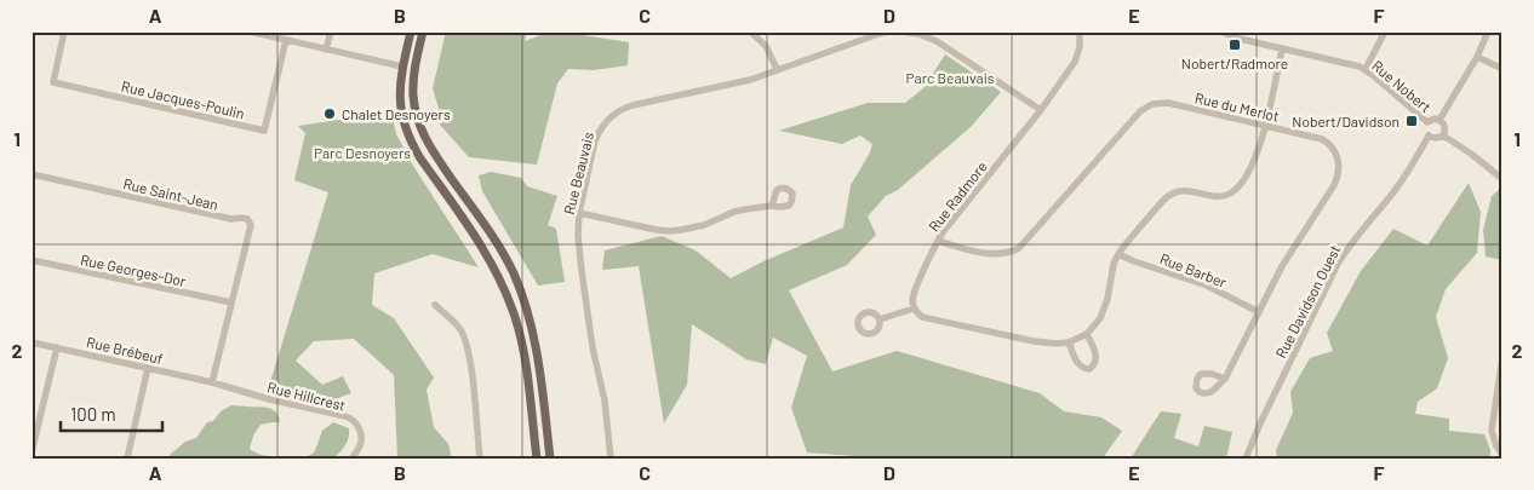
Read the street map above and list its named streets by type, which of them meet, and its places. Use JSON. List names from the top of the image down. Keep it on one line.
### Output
{"streets":{"street":["Rue Nobert","Rue Jacques-Poulin","Rue du Merlot","Rue Beauvais","Rue Saint-Jean","Rue Radmore","Rue Georges-Dor","Rue Barber","Rue Davidson Ouest","Rue Brébeuf","Rue Hillcrest"]},"crossings":[["Rue Nobert","Rue Davidson Ouest"],["Rue du Merlot","Rue Radmore"],["Rue du Merlot","Rue Barber"],["Rue Saint-Jean","Rue Georges-Dor"],["Rue Saint-Jean","Rue Brébeuf"],["Rue Saint-Jean","Rue Hillcrest"],["Rue Brébeuf","Rue Hillcrest"]],"parks":["Parc Beauvais","Parc Desnoyers"],"places":{"transit":["Nobert/Radmore","Nobert/Davidson"],"other":["Chalet Desnoyers"]},"scale_bar":"100 m","grid":{"columns":["A","B","C","D","E","F"],"rows":["1","2"]}}
